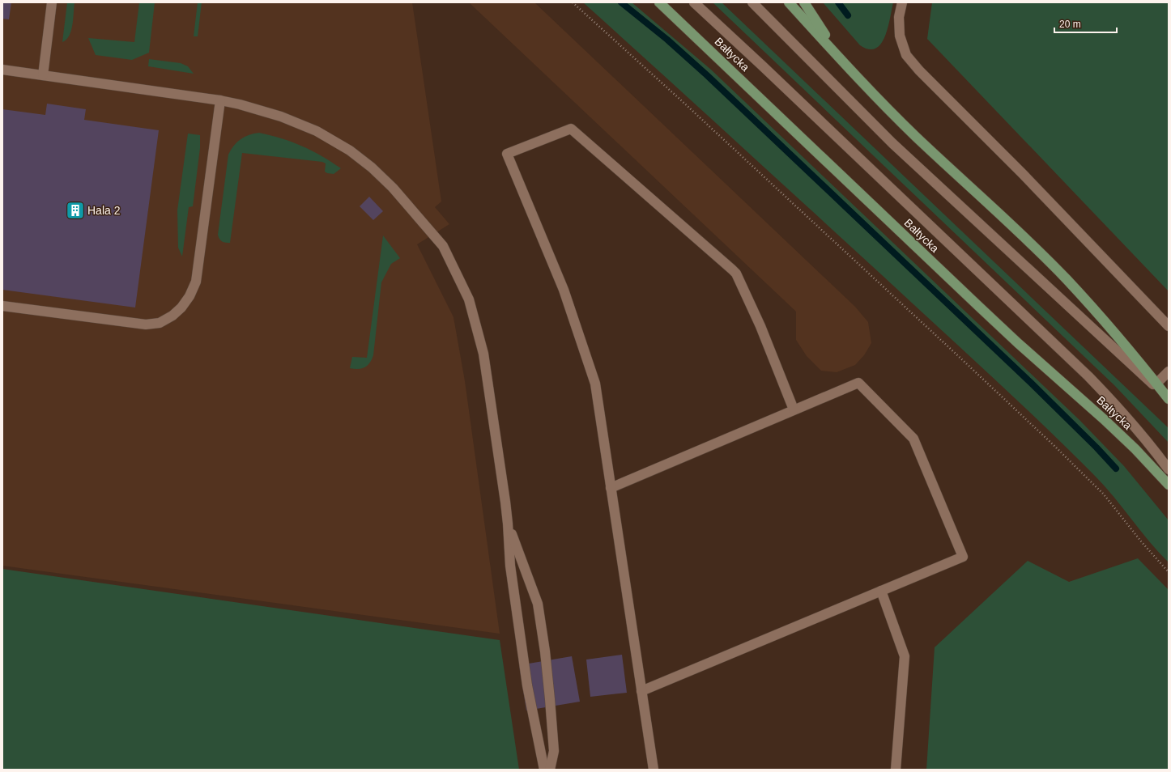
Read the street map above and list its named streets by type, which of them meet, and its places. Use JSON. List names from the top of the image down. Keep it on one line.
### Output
{"streets":{"main road":["Bałtycka"]},"places":{"building":["Hala 2"]},"scale_bar":"20 m"}
